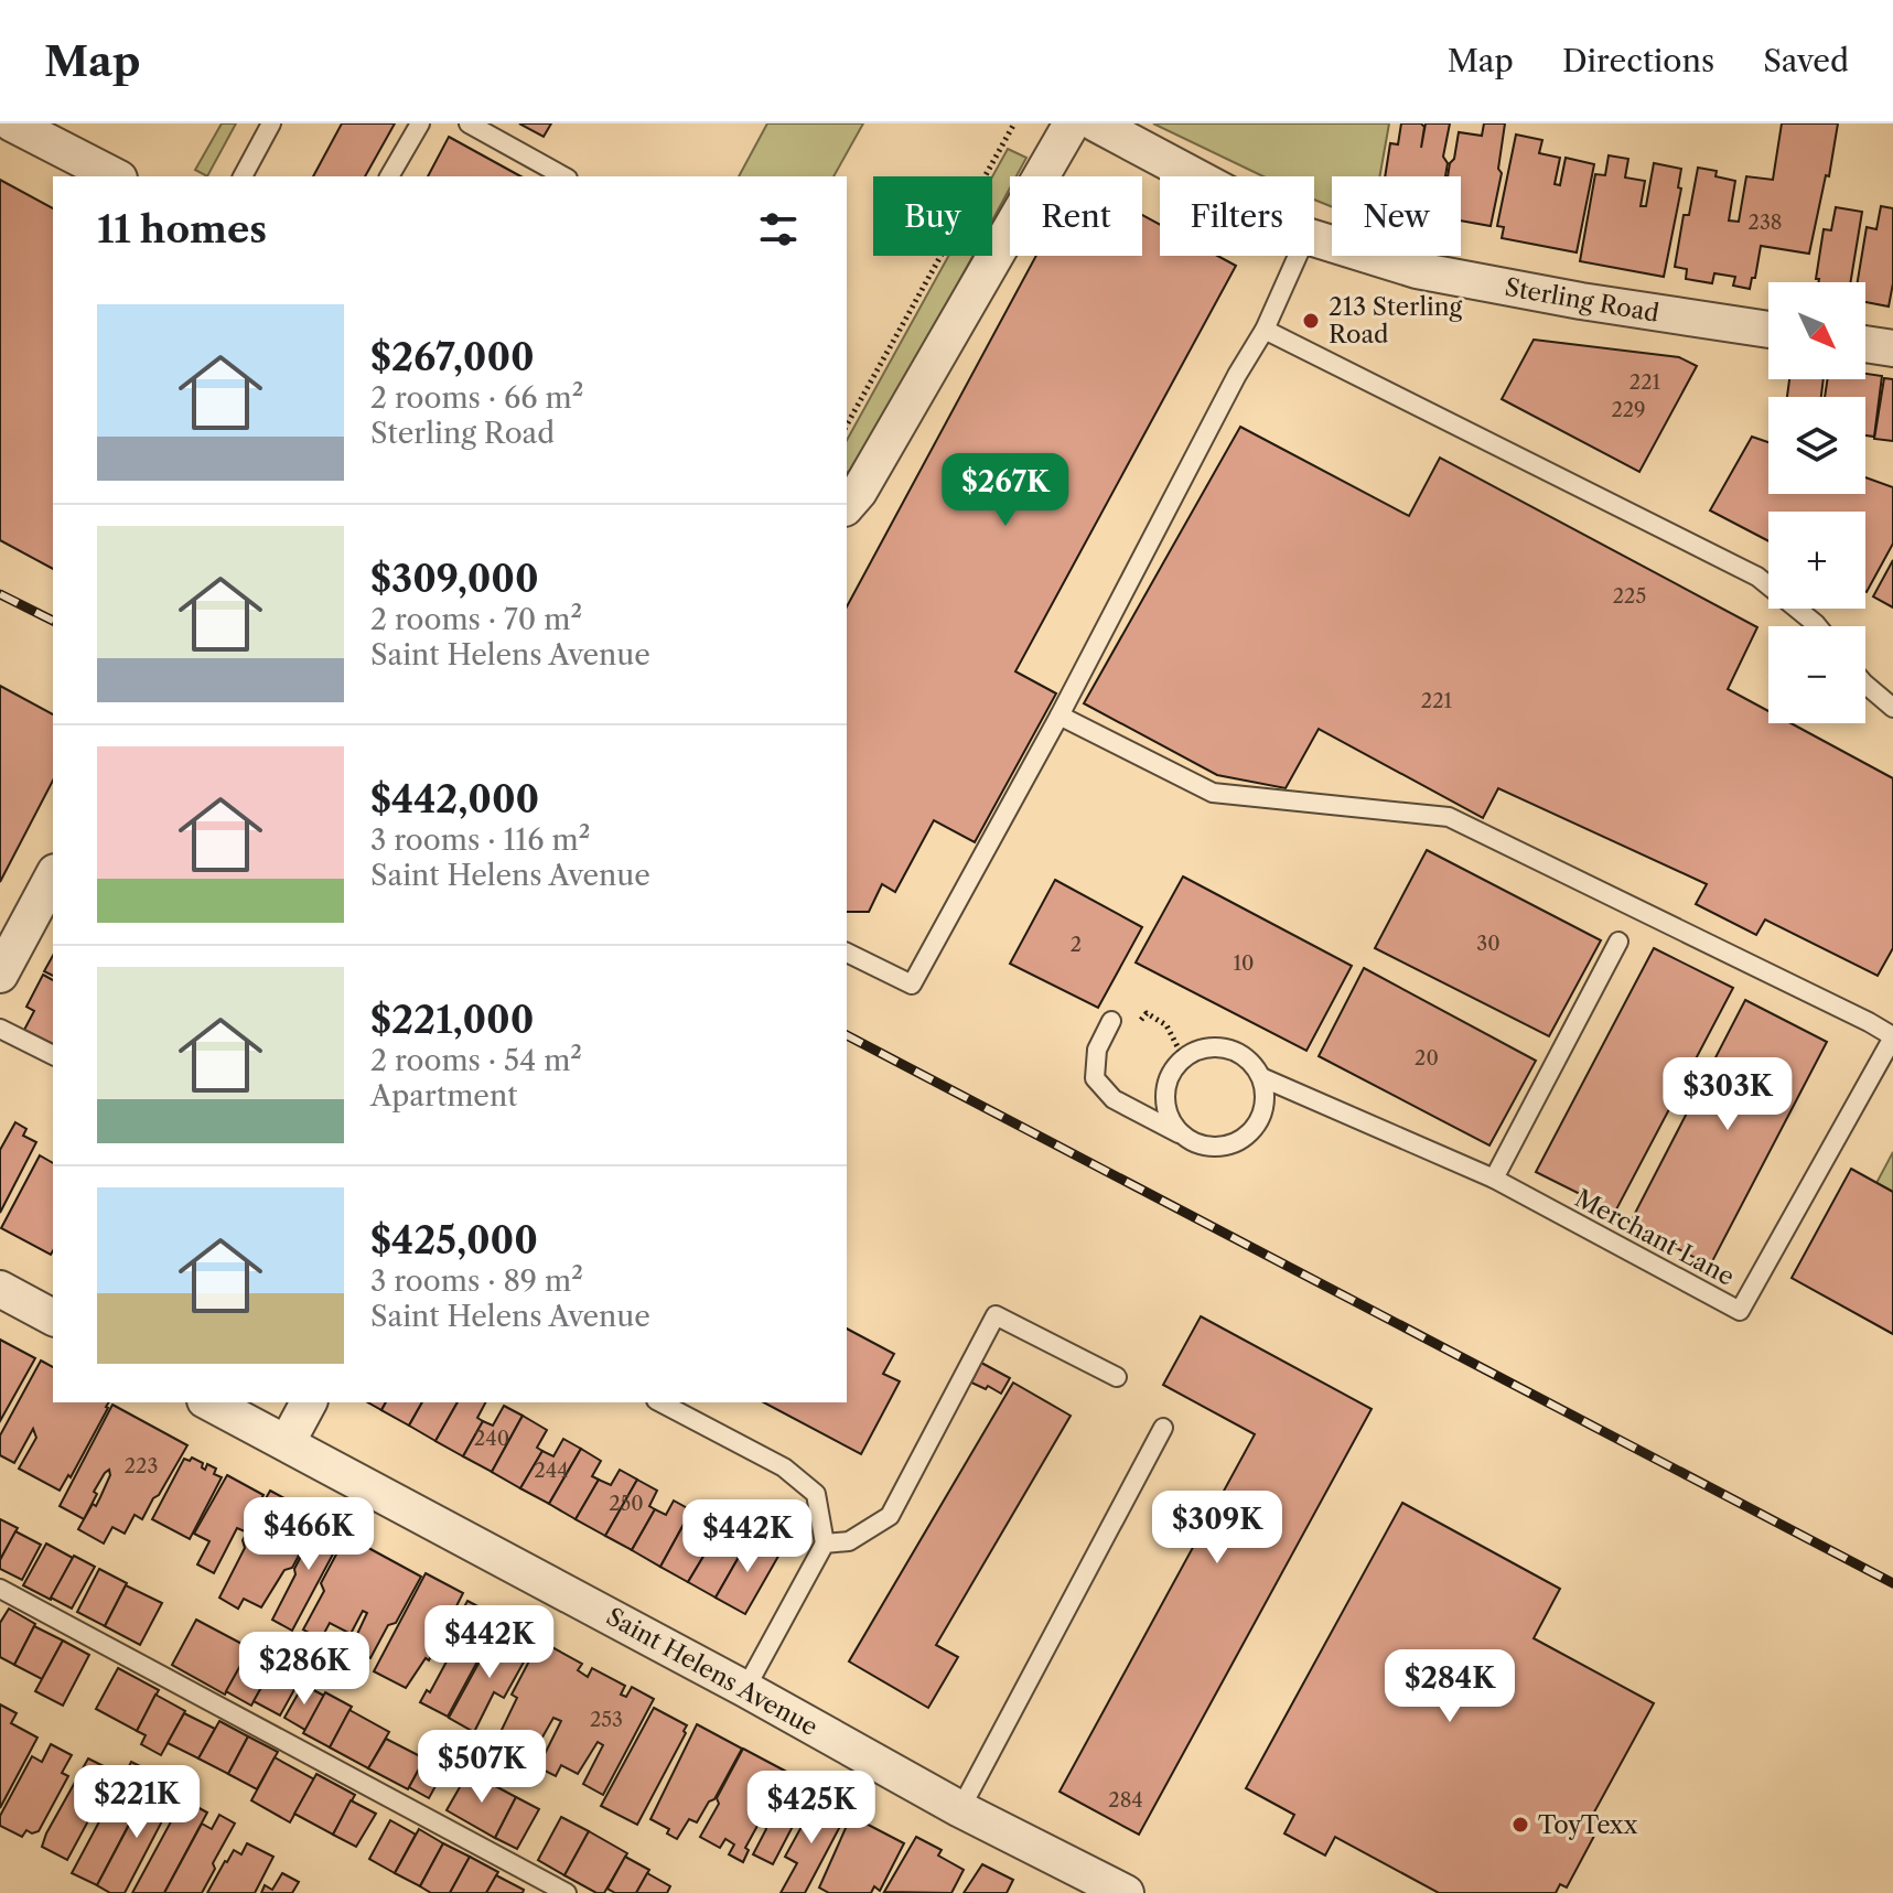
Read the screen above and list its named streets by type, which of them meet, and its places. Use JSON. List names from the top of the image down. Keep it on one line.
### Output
{"streets":{"street":["Sterling Road","Saint Helens Avenue"],"lane":["Merchant Lane"]},"places":["213 Sterling Road","ToyTexx"],"house_numbers":["238","221","229","225","221","30","2","10","20","240","223","244","250","253","284"],"north":"bottom right","page":{"header":"Map","nav":["Map","Directions","Saved"],"chip":["Buy","Rent","Filters","New"],"heading":"11 homes","map_buttons":["+","−"],"list":[{"name":"$267,000","note":"2 rooms · 66 m² · Sterling Road"},{"name":"$309,000","note":"2 rooms · 70 m² · Saint Helens Avenue"},{"name":"$442,000","note":"3 rooms · 116 m² · Saint Helens Avenue"},{"name":"$221,000","note":"2 rooms · 54 m² · Apartment"},{"name":"$425,000","note":"3 rooms · 89 m² · Saint Helens Avenue"}],"price":["$267K","$303K","$309K","$466K","$442K","$442K","$286K","$284K","$507K","$221K","$425K"]}}
